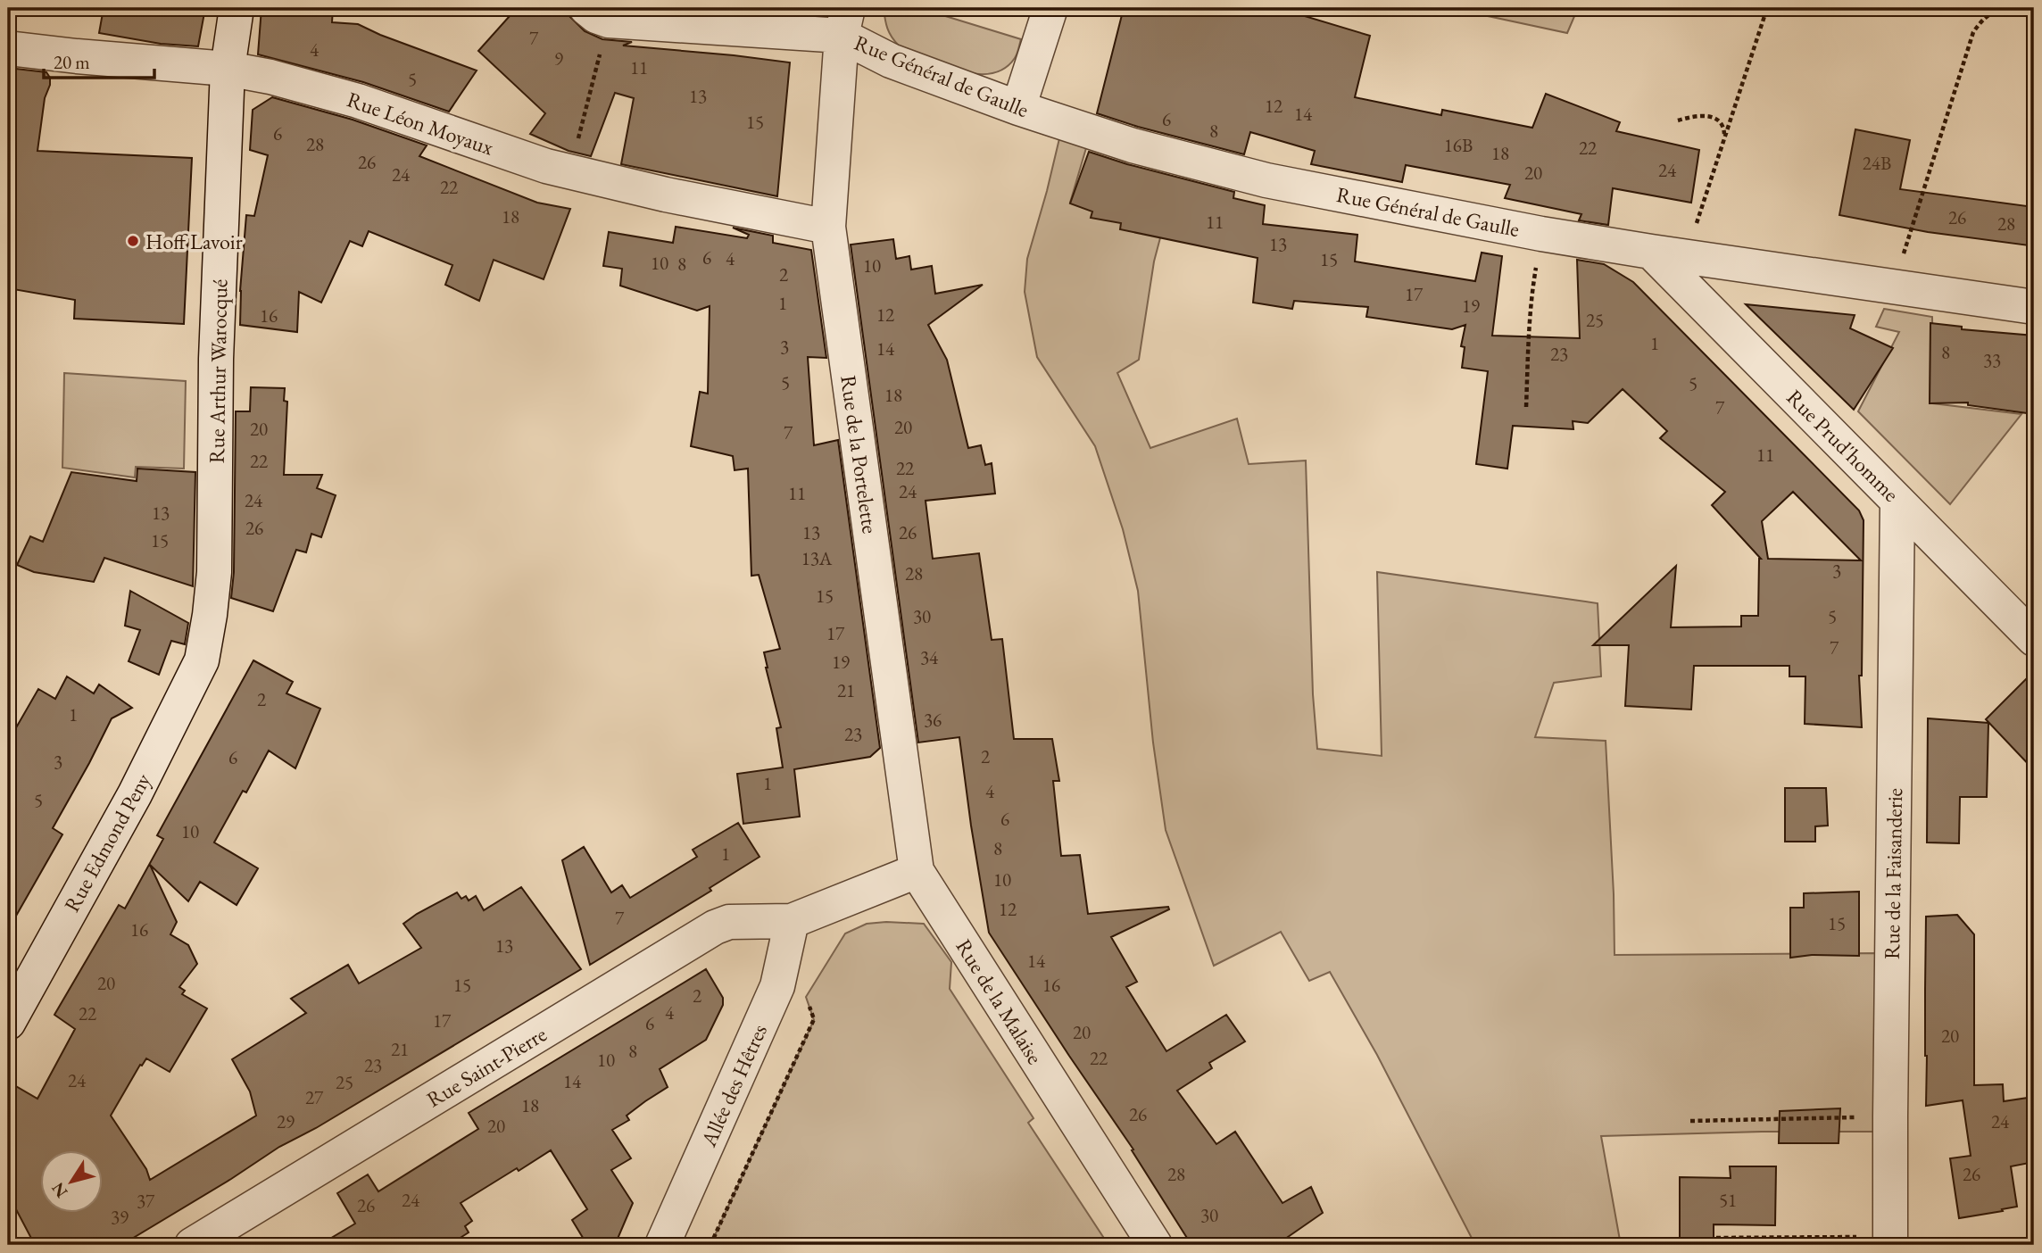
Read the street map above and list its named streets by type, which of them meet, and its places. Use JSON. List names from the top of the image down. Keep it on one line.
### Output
{"streets":{"street":["Rue Général de Gaulle","Rue Léon Moyaux","Rue Arthur Warocqué","Rue Prud'homme","Rue de la Portelette","Rue Edmond Peny","Rue de la Faisanderie","Rue de la Malaise","Rue Saint-Pierre","Allée des Hêtres"]},"crossings":[["Rue Général de Gaulle","Rue Prud'homme"],["Rue Général de Gaulle","Rue de la Portelette"],["Rue Léon Moyaux","Rue Arthur Warocqué"],["Rue Léon Moyaux","Rue de la Portelette"],["Rue Arthur Warocqué","Rue Edmond Peny"],["Rue Prud'homme","Rue de la Faisanderie"],["Rue de la Portelette","Rue de la Malaise"],["Rue Saint-Pierre","Allée des Hêtres"]],"places":["Hoff Lavoir"],"house_numbers":["7","4","9","11","5","13","12","14","6","15","8","6","28","16B","22","18","26","24B","24","20","24","22","18","26","11","28","13","6","4","15","10","8","10","2","17","1","19","12","16","25","1","3","14","8","23","33","5","5","18","7","20","20","7","11","22","22","24","11","24","13","26","13","26","15","13A","3","28","15","30","5","17","7","34","19","21","2","1","36","23","2","6","3","1","4","5","6","10","8","1","10","12","7","15","16","13","14","20","15","16","2","4","22","17","6","20","20","21","8","22","10","23","24","14","25","27","18","26","29","24","20","28","26","24","51","37","26","30","39"],"scale_bar":"20 m","north":"bottom left"}
